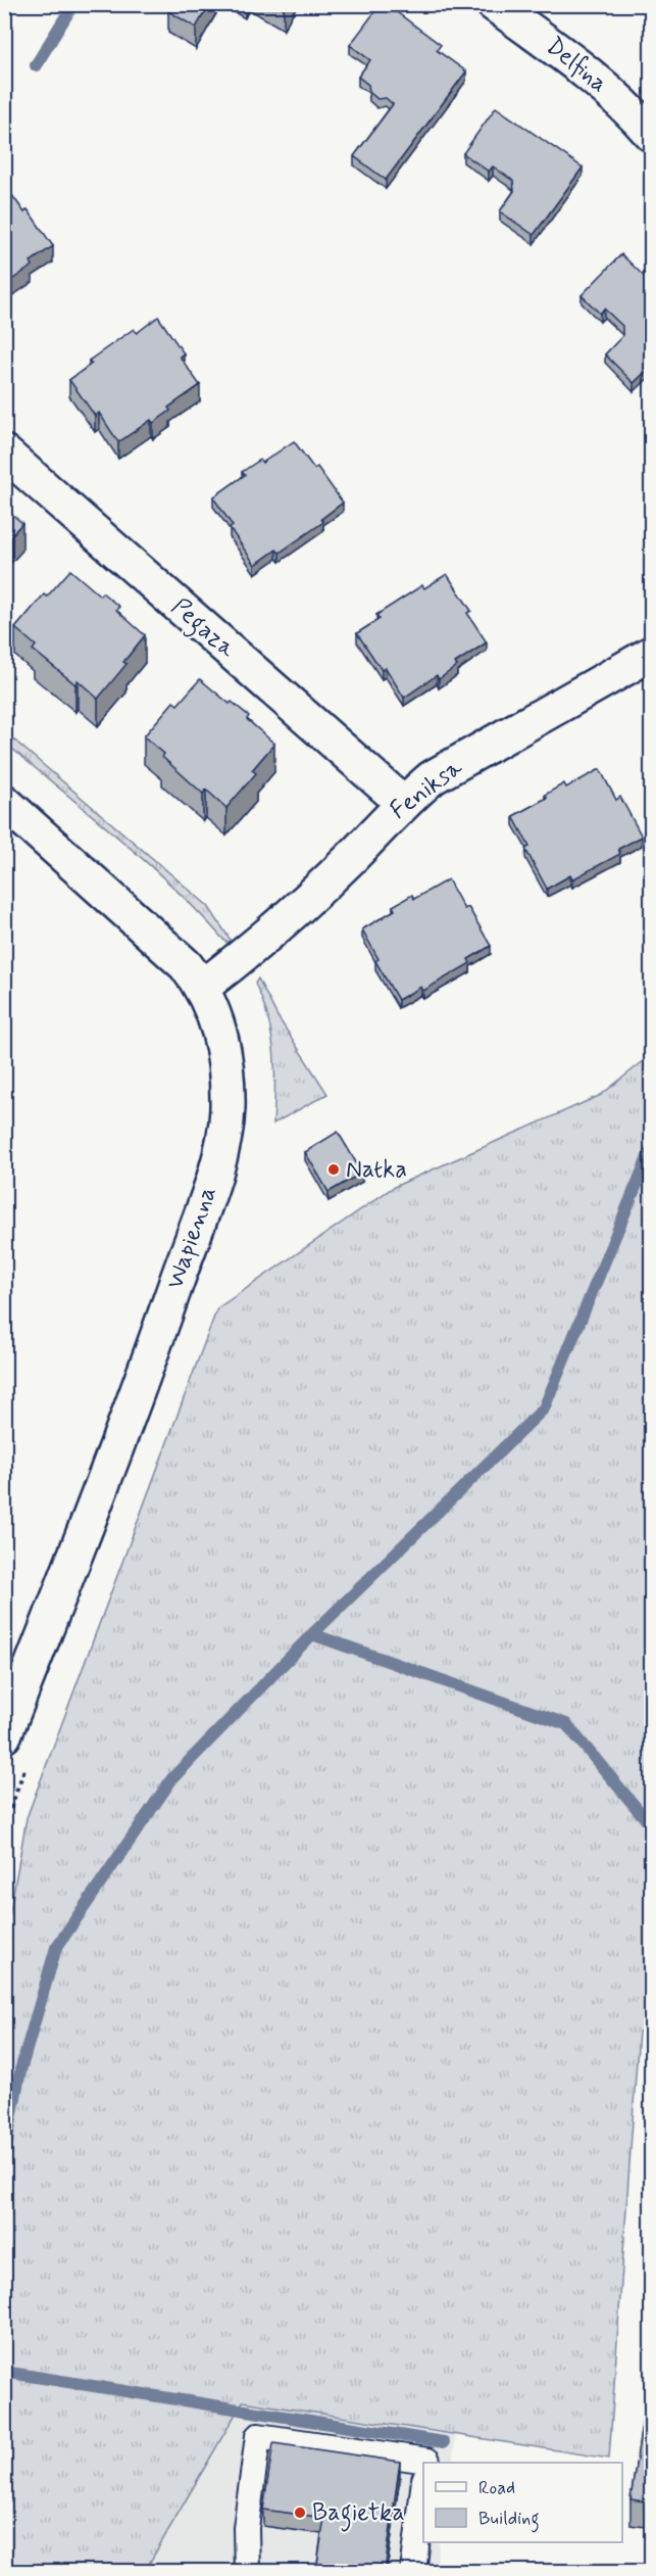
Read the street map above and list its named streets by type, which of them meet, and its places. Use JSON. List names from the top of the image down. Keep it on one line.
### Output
{"streets":{"street":["Delfina","Pegaza","Feniksa","Wapienna"]},"crossings":[["Pegaza","Feniksa"],["Feniksa","Wapienna"]],"places":["Natka","Bagietka"],"legend":["Road","Building"]}
